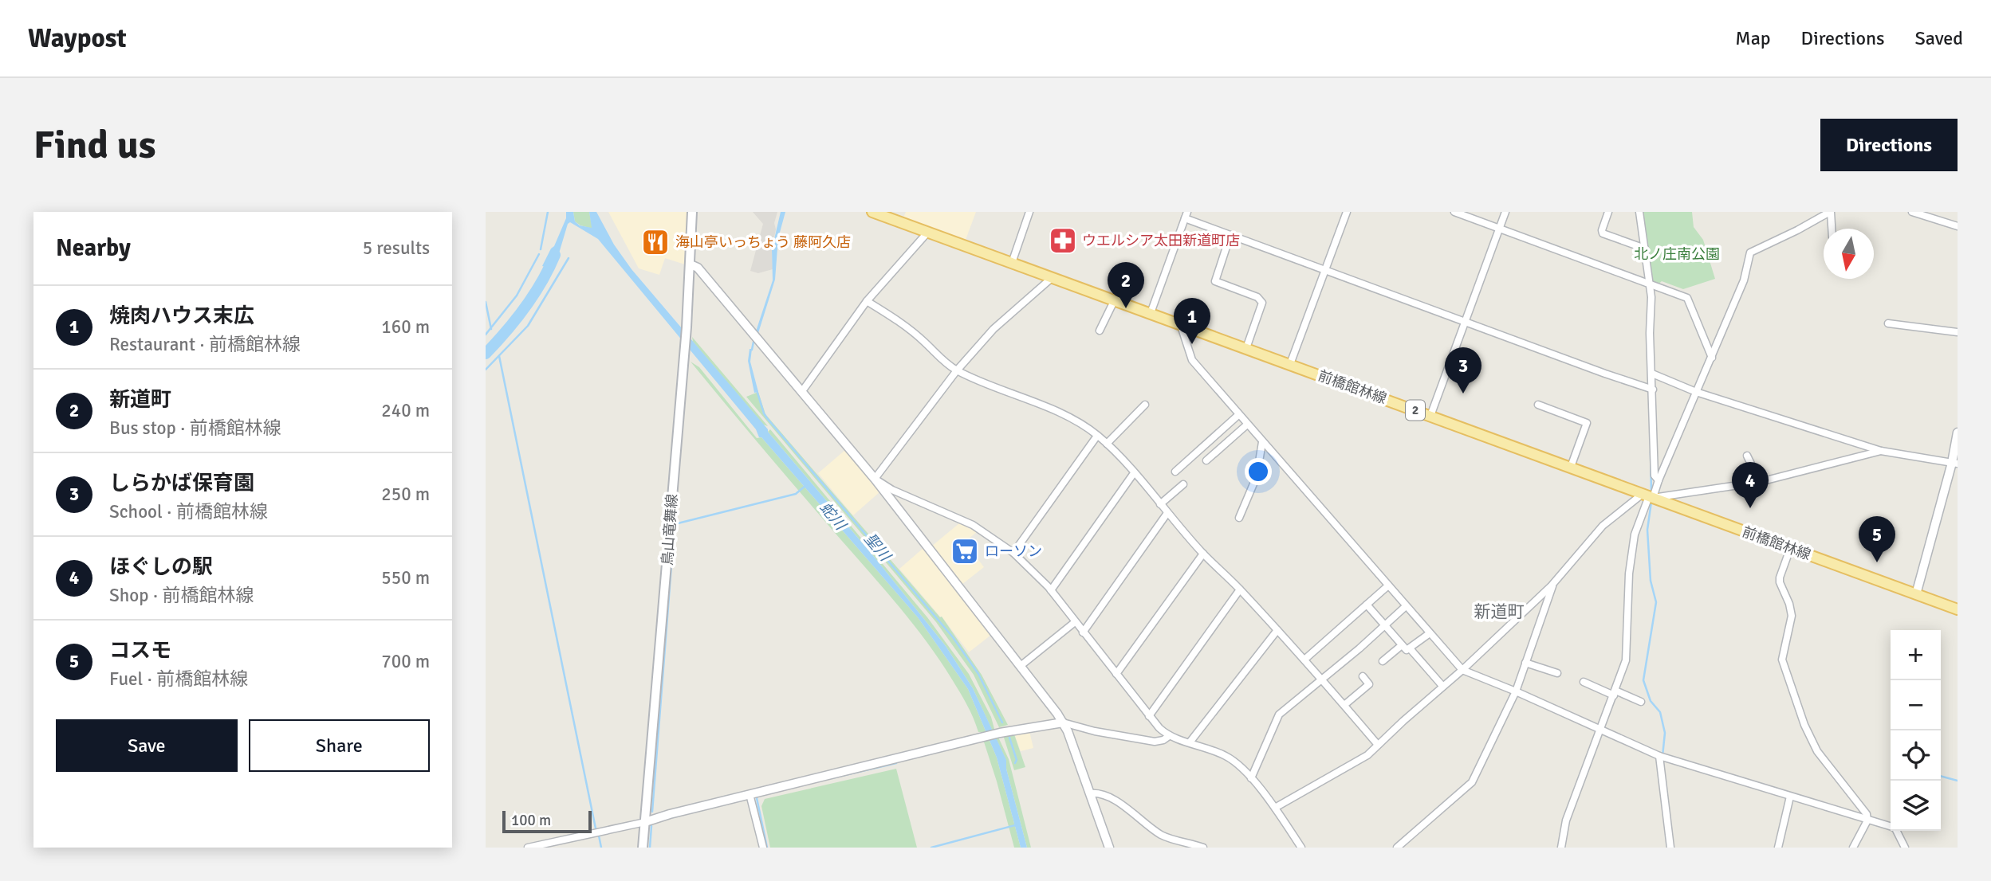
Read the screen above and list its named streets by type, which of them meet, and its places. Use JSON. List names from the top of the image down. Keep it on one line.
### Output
{"streets":{"main road":["前橋館林線","2","鳥山竜舞線"]},"districts":["新道町"],"water":["蛇川","聖川"],"parks":["北ノ庄南公園"],"places":{"pharmacy":["ウエルシア太田新道町店"],"restaurant":["海山亭いっちょう 藤阿久店"],"supermarket":["ローソン"]},"scale_bar":"100 m","north":"bottom","page":{"header":"Waypost","nav":["Map","Directions","Saved"],"buttons":["Directions",["Save","Share"]],"title":"Find us","heading":["Nearby","5 results"],"pins":["2","1","3","4","5"],"list":[{"mark":"1","name":"焼肉ハウス末広","note":"Restaurant · 前橋館林線","value":"160 m"},{"mark":"2","name":"新道町","note":"Bus stop · 前橋館林線","value":"240 m"},{"mark":"3","name":"しらかば保育園","note":"School · 前橋館林線","value":"250 m"},{"mark":"4","name":"ほぐしの駅","note":"Shop · 前橋館林線","value":"550 m"},{"mark":"5","name":"コスモ","note":"Fuel · 前橋館林線","value":"700 m"}],"map_buttons":["+","−"],"scale":"100 m"}}
